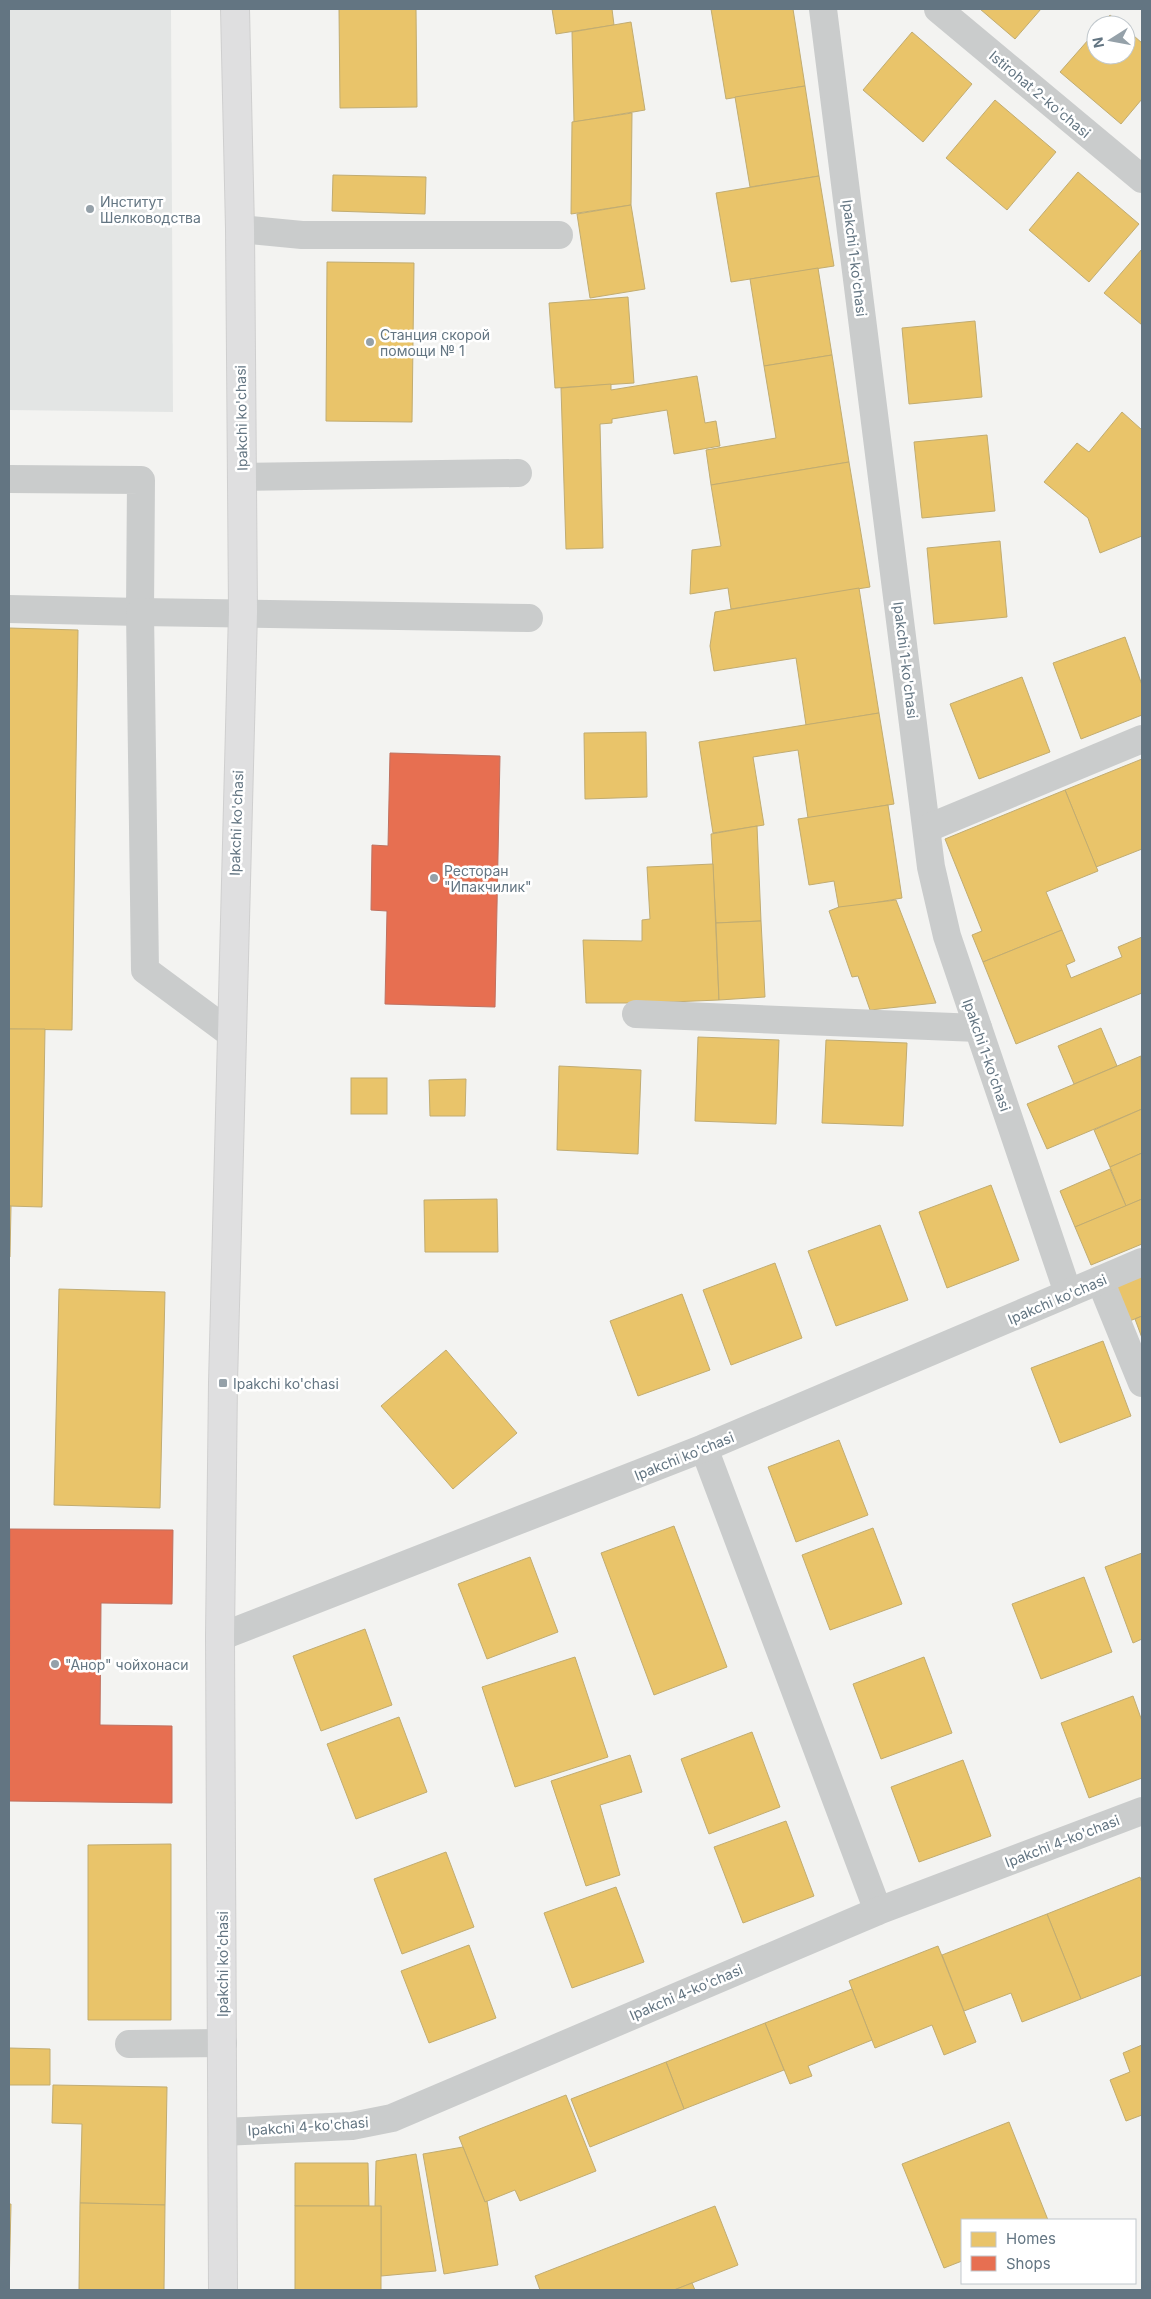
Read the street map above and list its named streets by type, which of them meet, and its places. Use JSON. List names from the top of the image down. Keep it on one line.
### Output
{"streets":{"main road":["Ipakchi ko'chasi"],"street":["Istirohat 2-ko'chasi","Ipakchi 1-ko'chasi","Ipakchi 4-ko'chasi"]},"crossings":[["Ipakchi 1-ko'chasi","Ipakchi ko'chasi"],["Ipakchi ko'chasi","Ipakchi 4-ko'chasi"]],"places":{"other":["Институт Шелководства","Станция скорой помощи № 1","Ресторан \"Ипакчилик\"","\"Анор\" чойхонаси"],"transit":["Ipakchi ko'chasi"]},"legend":["Homes","Shops"],"north":"left"}
